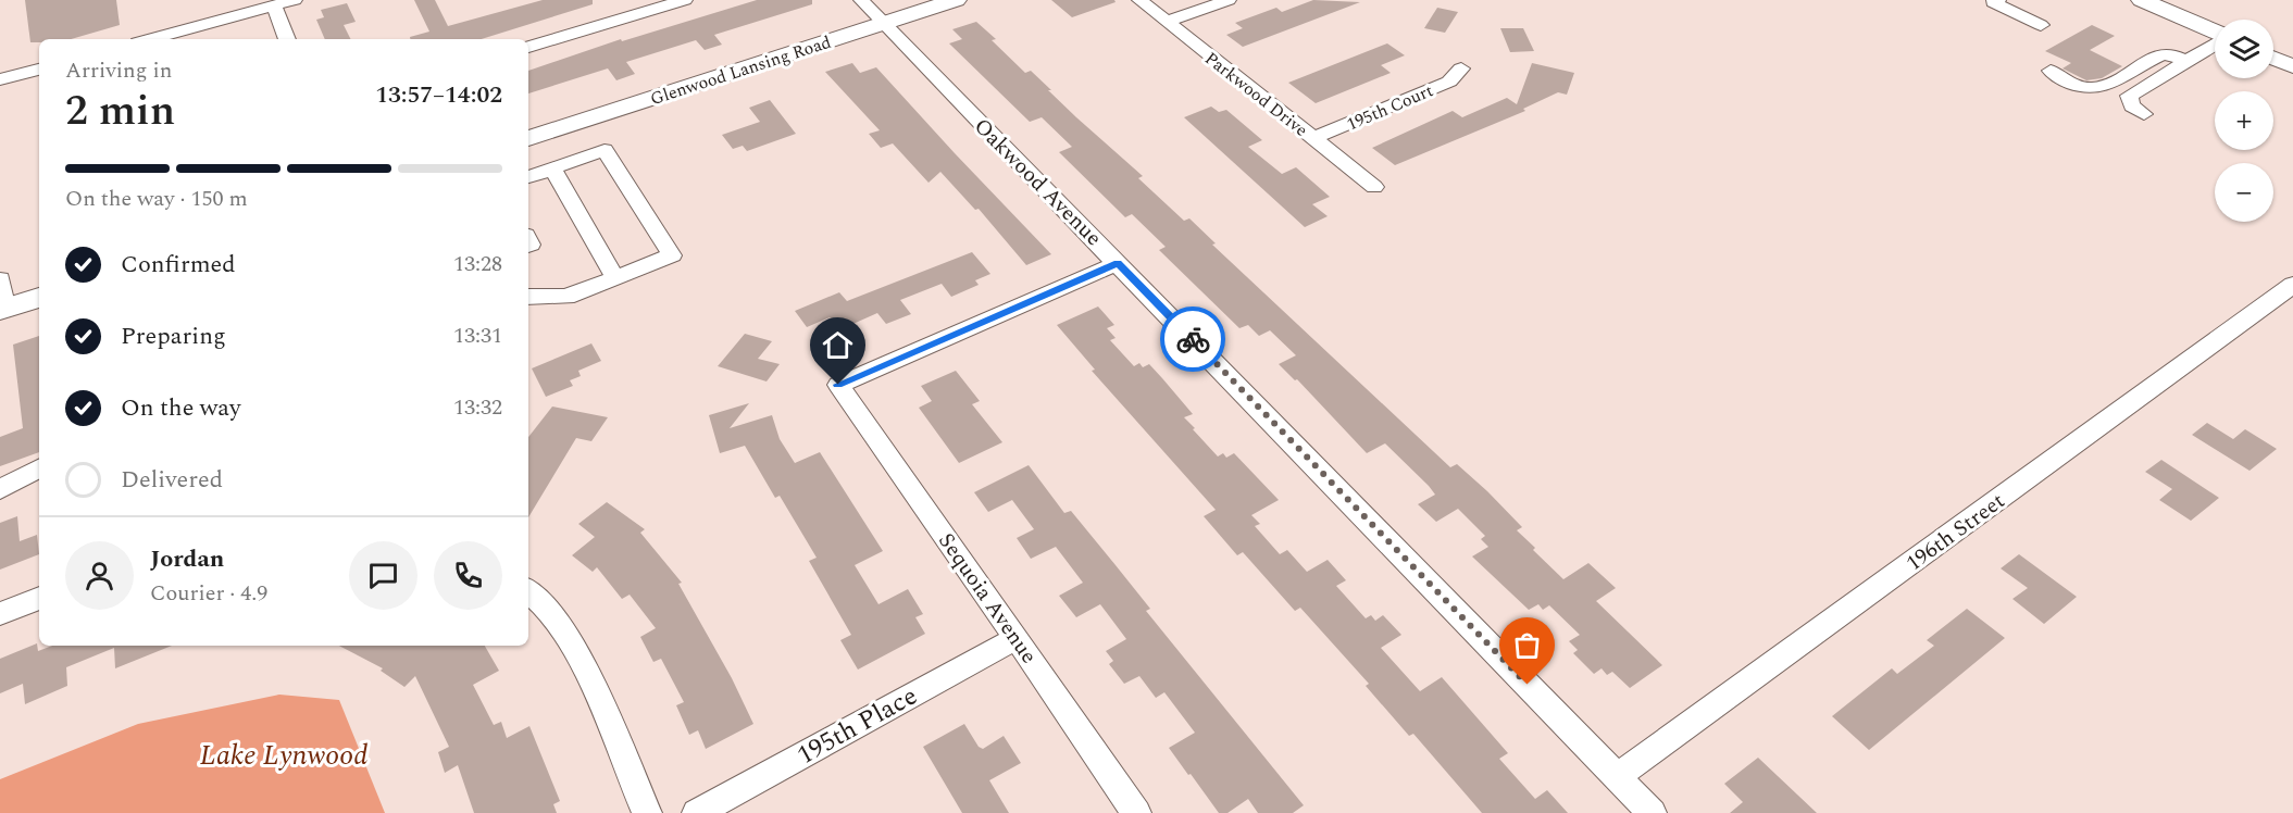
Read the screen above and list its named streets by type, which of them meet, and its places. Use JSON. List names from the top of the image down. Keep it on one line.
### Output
{"streets":{"main road":["Glenwood Lansing Road"],"street":["Parkwood Drive","195th Court","Oakwood Avenue","196th Street","Sequoia Avenue","195th Place"]},"crossings":[["Glenwood Lansing Road","Oakwood Avenue"],["Parkwood Drive","195th Court"],["Oakwood Avenue","196th Street"],["Oakwood Avenue","Sequoia Avenue"],["Sequoia Avenue","195th Place"]],"water":["Lake Lynwood"],"page":{"map_buttons":["+","−"],"heading":["2 min","Arriving in","13:57–14:02"],"panel":["Jordan","Courier · 4.9"],"bar":"On the way · 150 m","list":[["Confirmed","13:28"],["Preparing","13:31"],["On the way","13:32"],"Delivered"]}}
